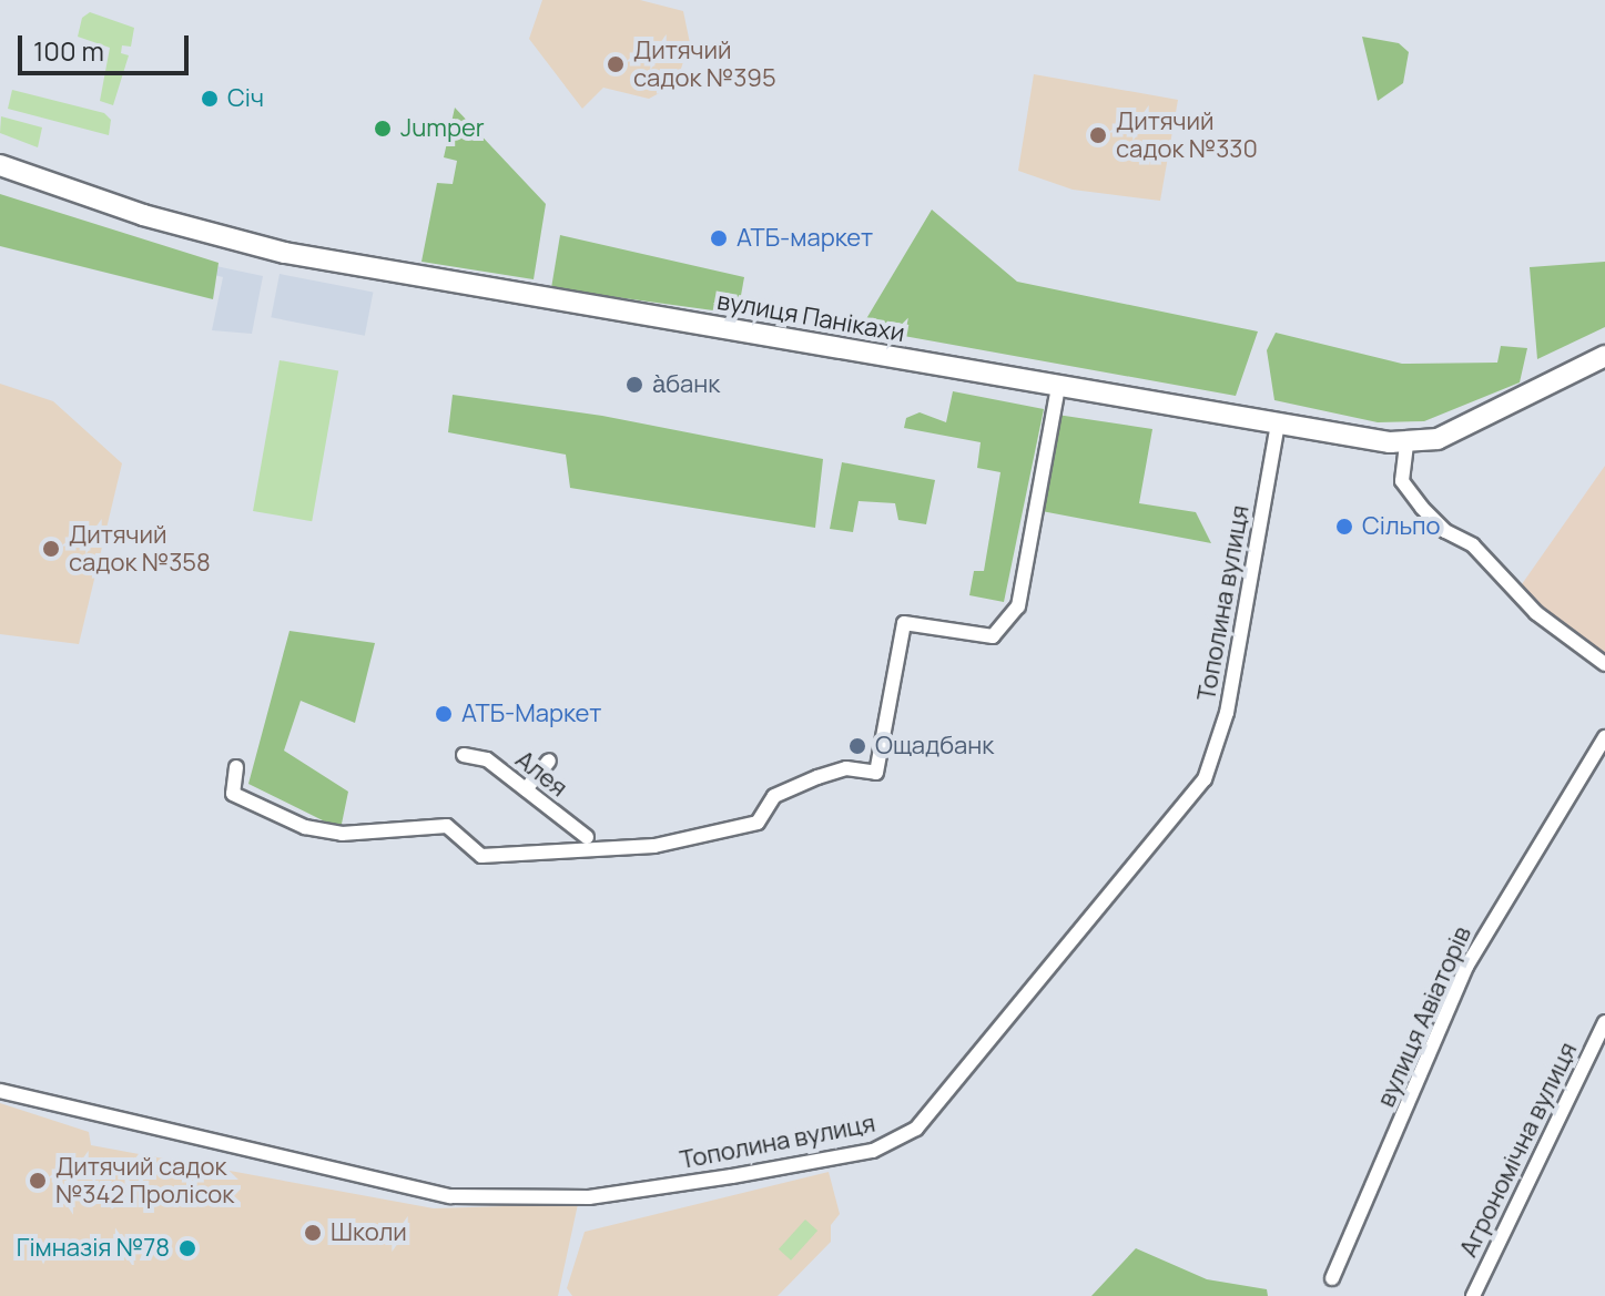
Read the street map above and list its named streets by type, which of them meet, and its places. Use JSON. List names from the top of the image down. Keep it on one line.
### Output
{"streets":{"street":["вулиця Панікахи","Тополина вулиця","Алея","вулиця Авіаторів","Агрономічна вулиця"]},"crossings":[["вулиця Панікахи","Тополина вулиця"]],"places":["Дитячий садок №395","Січ","Jumper","Дитячий садок №330","АТБ-маркет","а̀банк","Сільпо","Дитячий садок №358","АТБ-Маркет","Ощадбанк","Дитячий садок №342 Пролісок","Школи","Гімназія №78"],"scale_bar":"100 m"}
